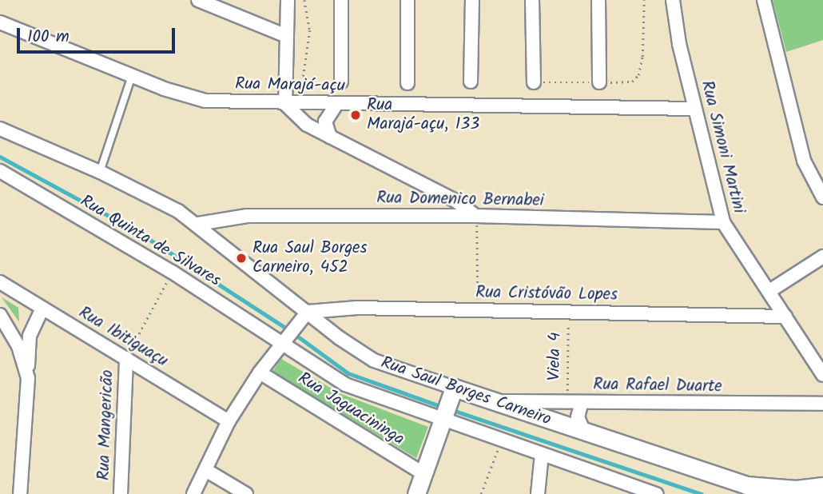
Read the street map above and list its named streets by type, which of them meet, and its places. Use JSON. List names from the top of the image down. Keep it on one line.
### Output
{"streets":{"street":["Rua Marajá-açu","Rua Simoni Martini","Rua Domenico Bernabei","Rua Quinta de Silvares","Rua Cristóvão Lopes","Rua Ibitiguaçu","Rua Rafael Duarte","Rua Saul Borges Carneiro","Rua Jaguacininga","Rua Mangericão"],"path":["Viela 4"]},"crossings":[["Rua Marajá-açu","Rua Simoni Martini"],["Rua Simoni Martini","Rua Domenico Bernabei"],["Rua Simoni Martini","Rua Cristóvão Lopes"],["Rua Domenico Bernabei","Rua Saul Borges Carneiro"],["Rua Cristóvão Lopes","Viela 4"],["Rua Cristóvão Lopes","Rua Saul Borges Carneiro"],["Rua Ibitiguaçu","Rua Mangericão"],["Viela 4","Rua Rafael Duarte"],["Rua Rafael Duarte","Rua Saul Borges Carneiro"]],"places":["Rua Marajá-açu, 133","Rua Saul Borges Carneiro, 452"],"scale_bar":"100 m"}
